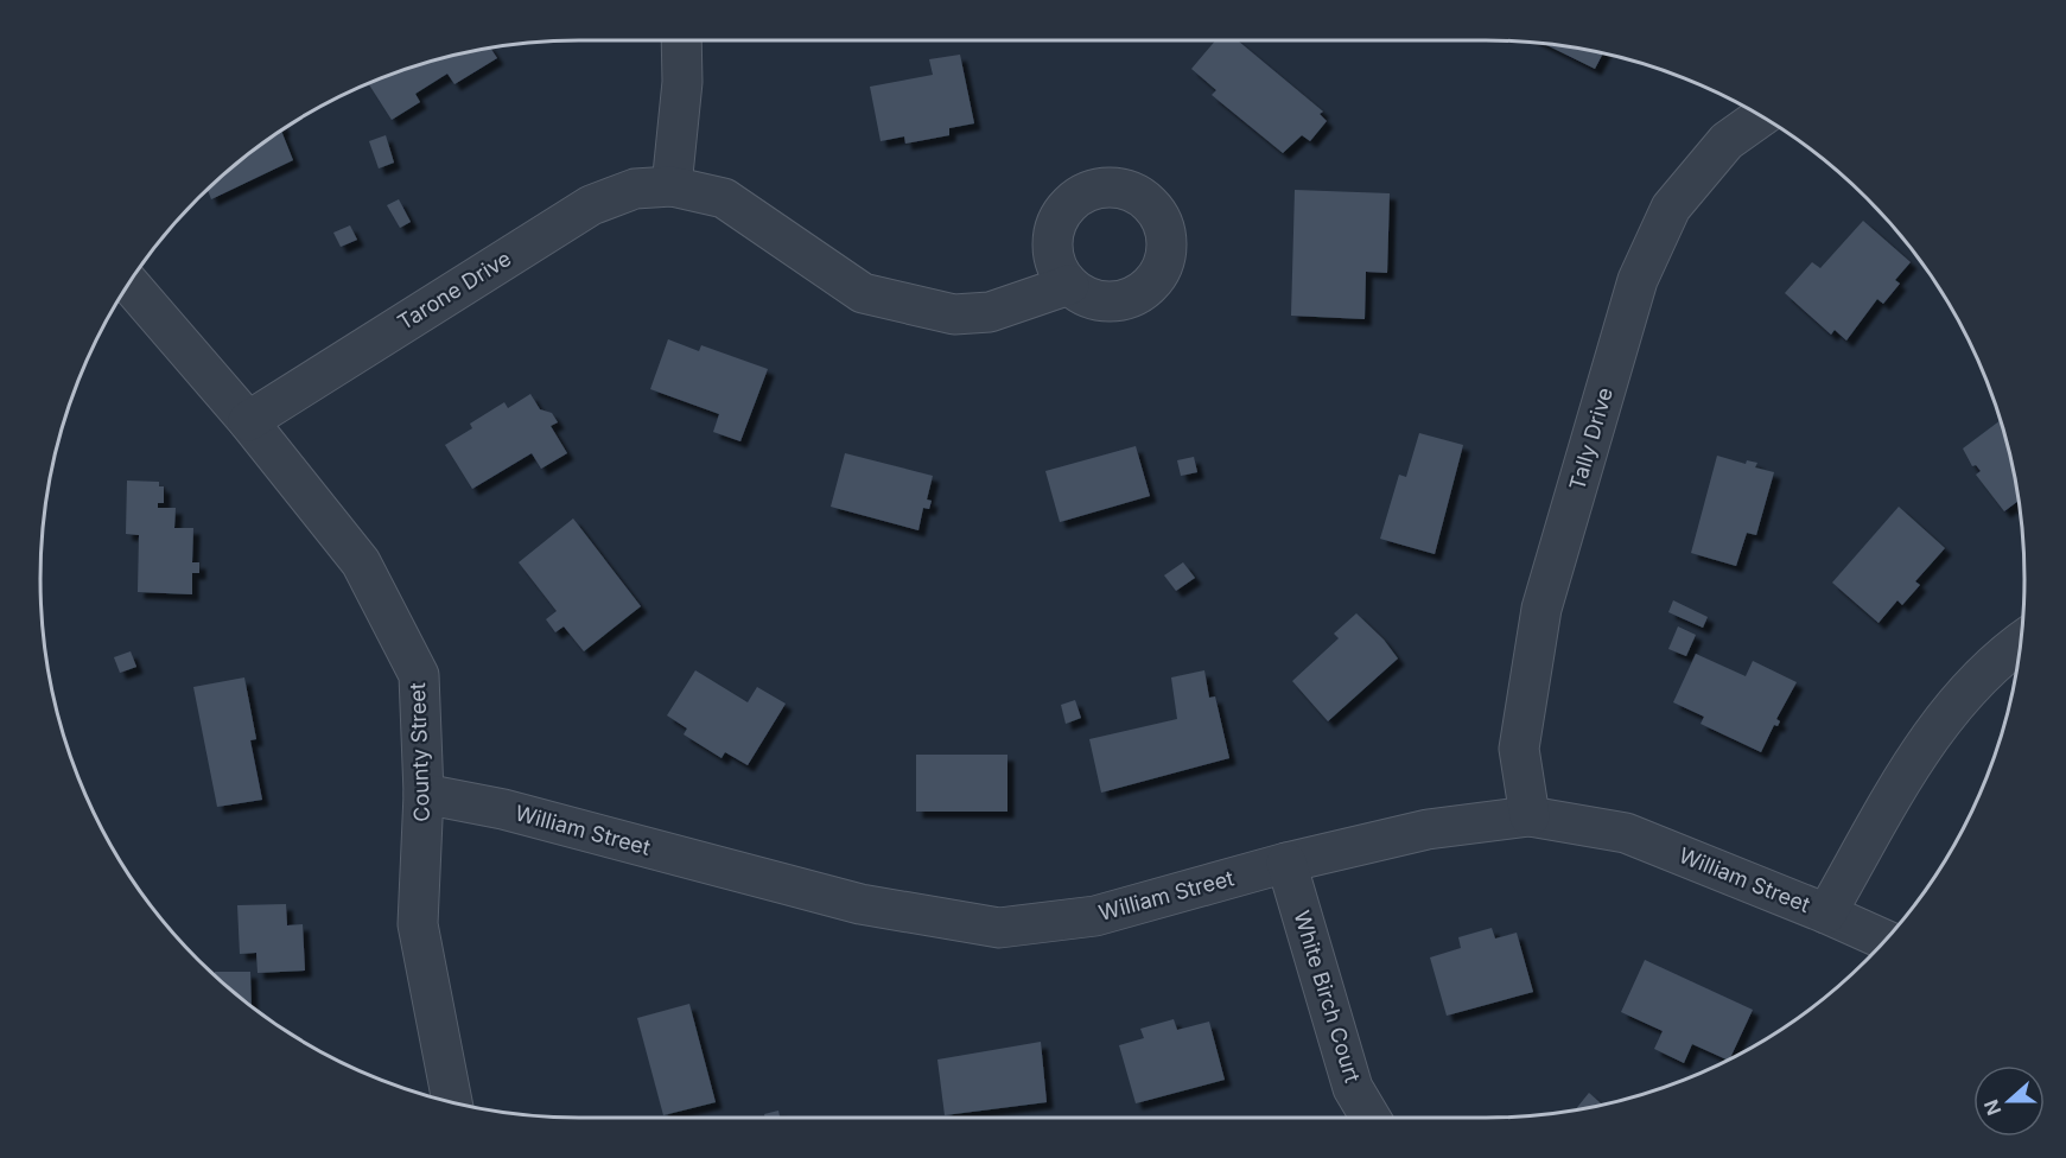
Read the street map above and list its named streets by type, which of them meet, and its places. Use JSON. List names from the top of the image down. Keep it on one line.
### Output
{"streets":{"street":["Tarone Drive","Tally Drive","County Street","William Street","White Birch Court"]},"crossings":[["Tarone Drive","County Street"],["Tally Drive","William Street"],["County Street","William Street"],["William Street","White Birch Court"]],"north":"left"}
